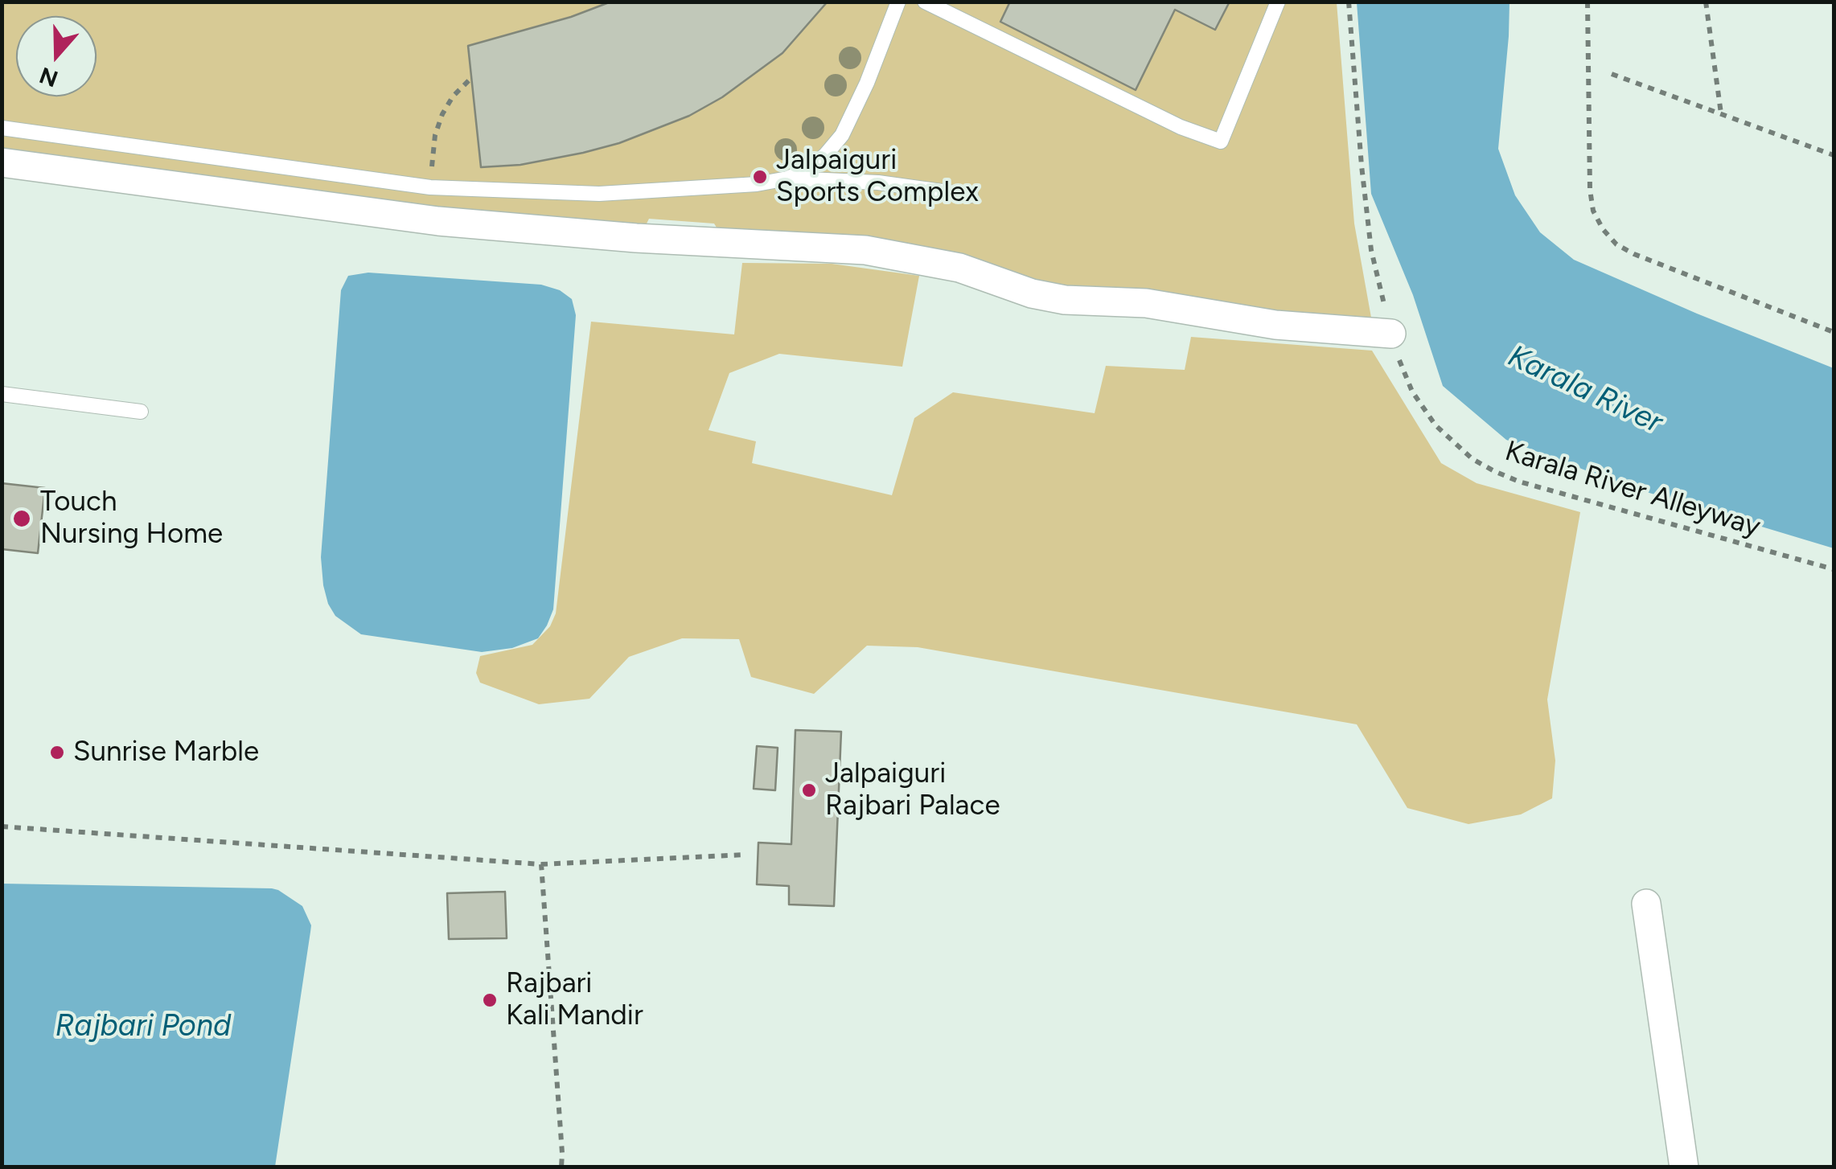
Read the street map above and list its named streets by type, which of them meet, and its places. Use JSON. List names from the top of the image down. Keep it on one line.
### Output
{"streets":{"path":["Karala River Alleyway"]},"water":["Karala River","Rajbari Pond"],"places":["Jalpaiguri Sports Complex","Touch Nursing Home","Sunrise Marble","Jalpaiguri Rajbari Palace","Rajbari Kali Mandir"],"north":"bottom"}
